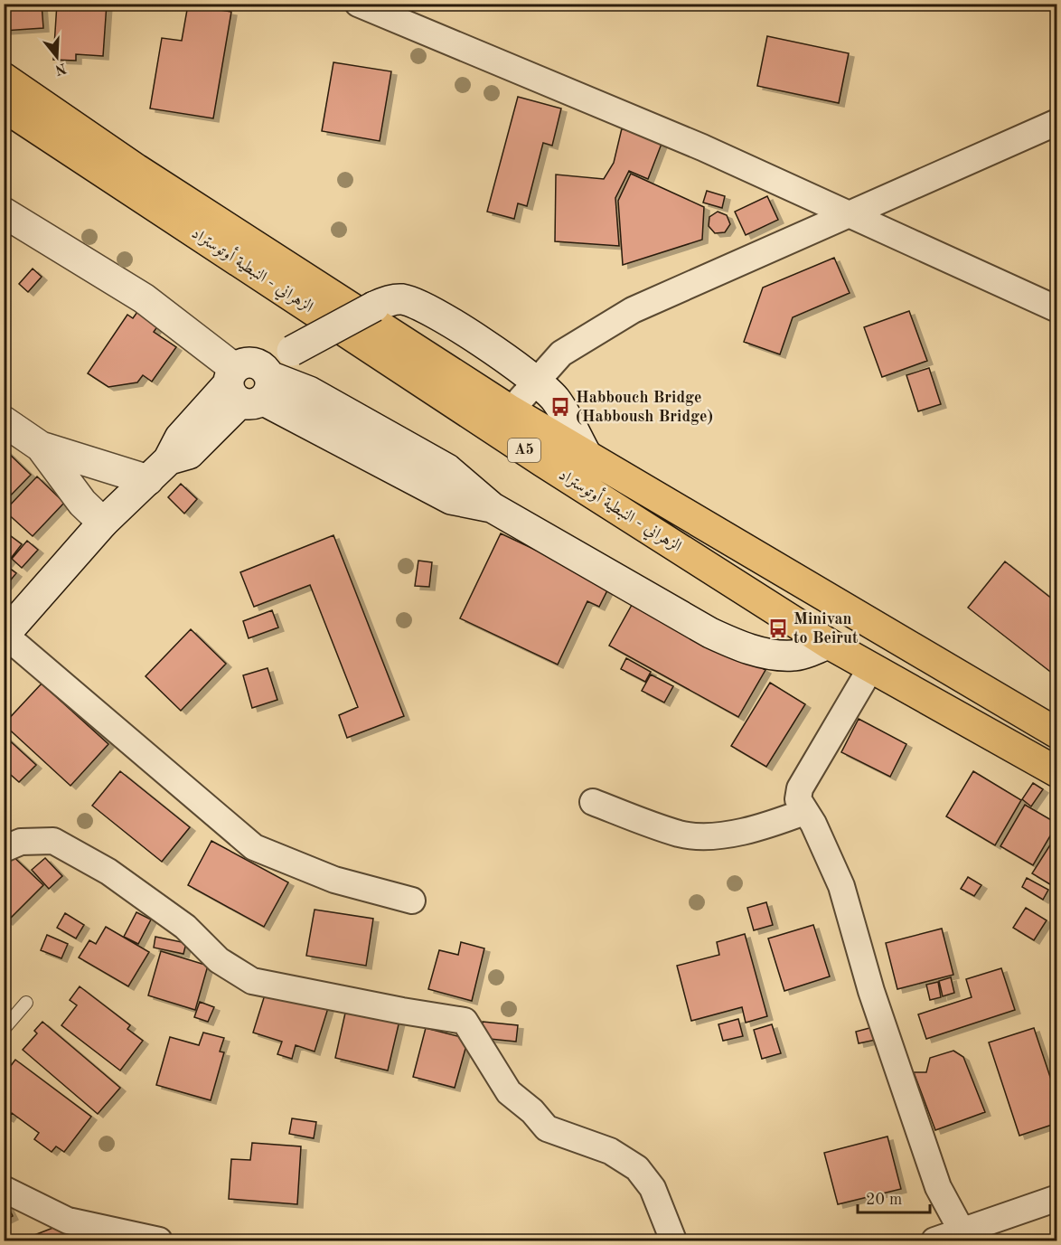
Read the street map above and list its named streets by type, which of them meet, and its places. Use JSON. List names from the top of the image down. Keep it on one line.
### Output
{"streets":{"highway":["الزهراني - النبطية أوتوستراد","A5"]},"places":{"bus stop":["Habbouch Bridge (Habboush Bridge)","Minivan to Beirut"]},"scale_bar":"20 m","north":"bottom"}
